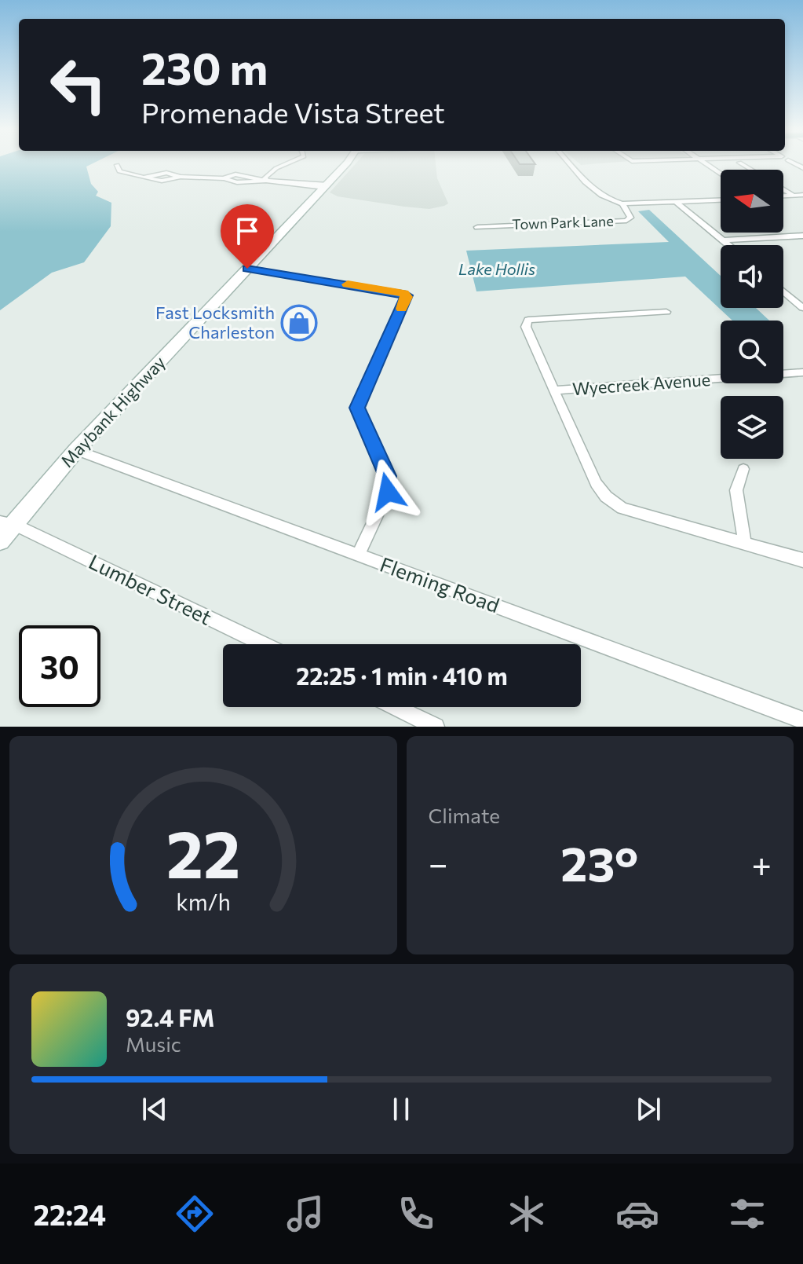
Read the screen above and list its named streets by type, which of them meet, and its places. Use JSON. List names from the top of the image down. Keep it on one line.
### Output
{"streets":{"main road":["Maybank Highway"],"street":["Town Park Lane","Wyecreek Avenue","Fleming Road","Lumber Street"]},"crossings":[["Maybank Highway","Fleming Road"],["Maybank Highway","Lumber Street"]],"water":["Lake Hollis"],"places":{"shop":["Fast Locksmith Charleston"]},"north":"left","page":{"turn":["230 m","Promenade Vista Street"],"limit":"30","trip":"22:25 · 1 min · 410 m","tile":"Climate","heat":["−","23°","+"],"song":["92.4 FM","Music"],"tabs":"22:24","gauge":["22","km/h"]}}
